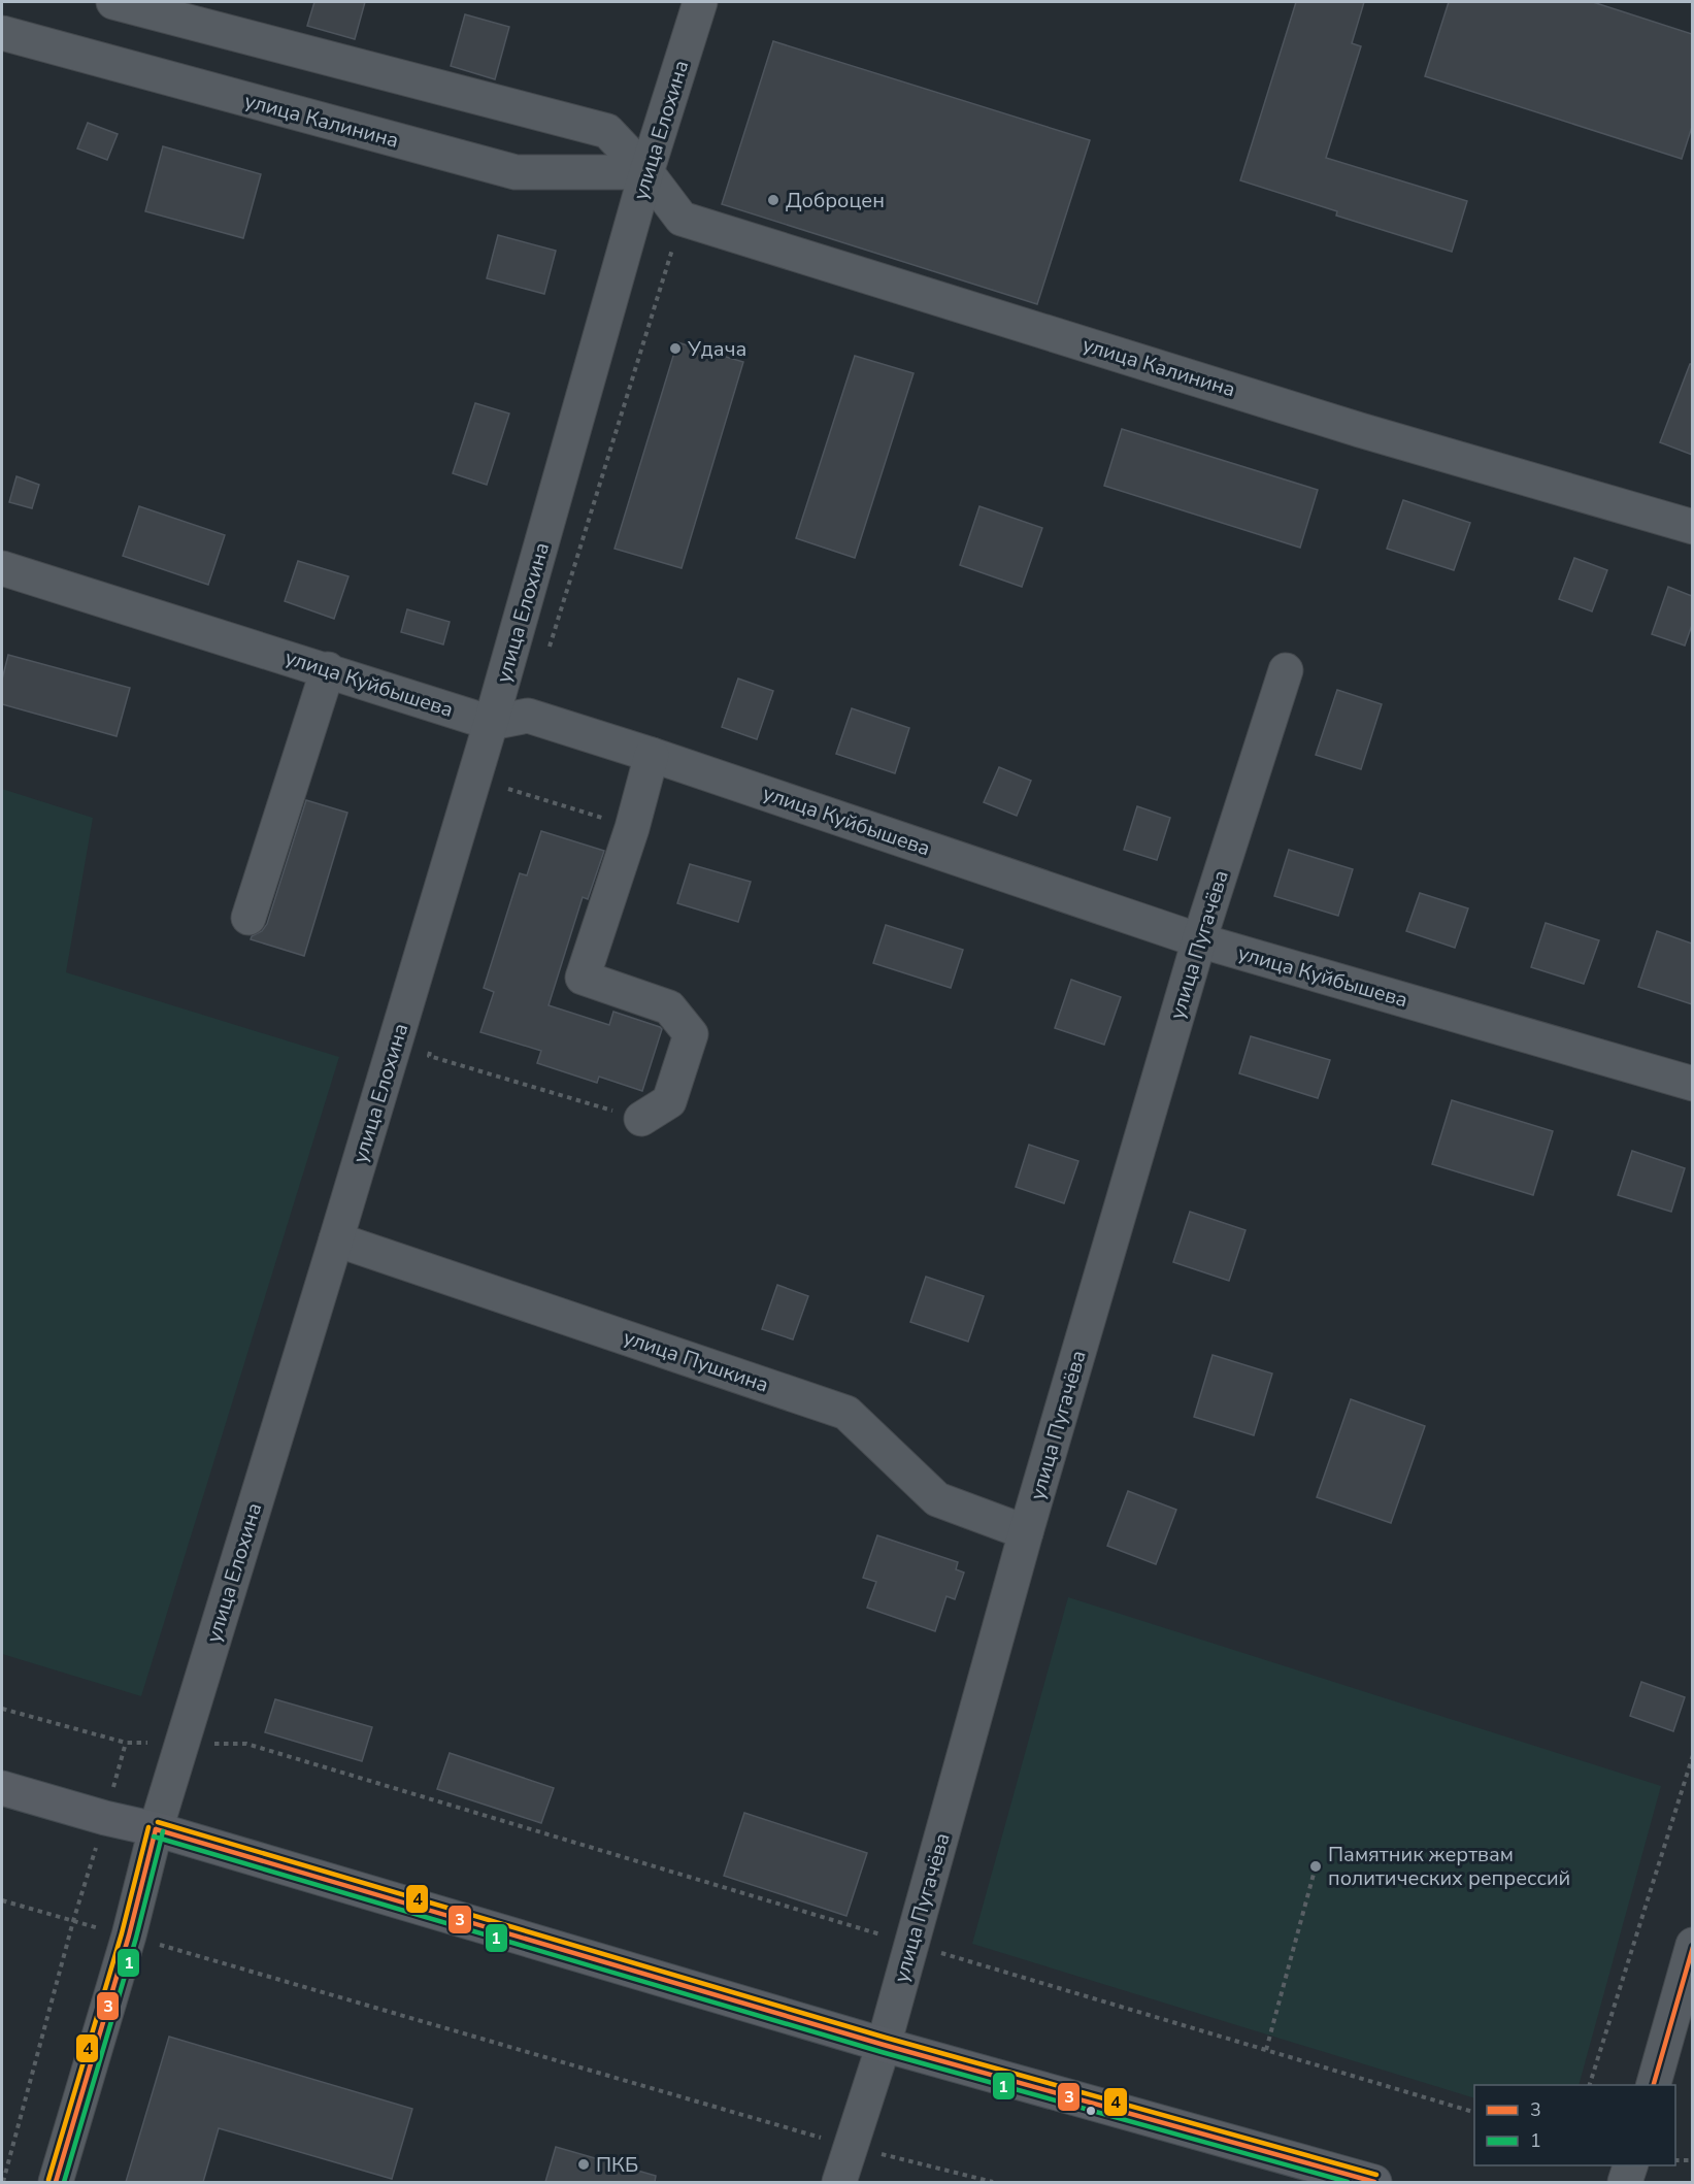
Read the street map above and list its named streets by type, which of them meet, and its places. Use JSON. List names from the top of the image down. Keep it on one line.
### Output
{"streets":{"street":["улица Калинина","улица Елохина","улица Куйбышева","улица Пугачёва","улица Пушкина"]},"crossings":[["улица Калинина","улица Елохина"],["улица Елохина","улица Куйбышева"],["улица Елохина","улица Пушкина"],["улица Куйбышева","улица Пугачёва"],["улица Пугачёва","улица Пушкина"]],"places":["Доброцен","Удача","Памятник жертвам политических репрессий","ПКБ"],"lines":["transit line 4","transit line 3","transit line 1"],"legend":["3","1"]}
